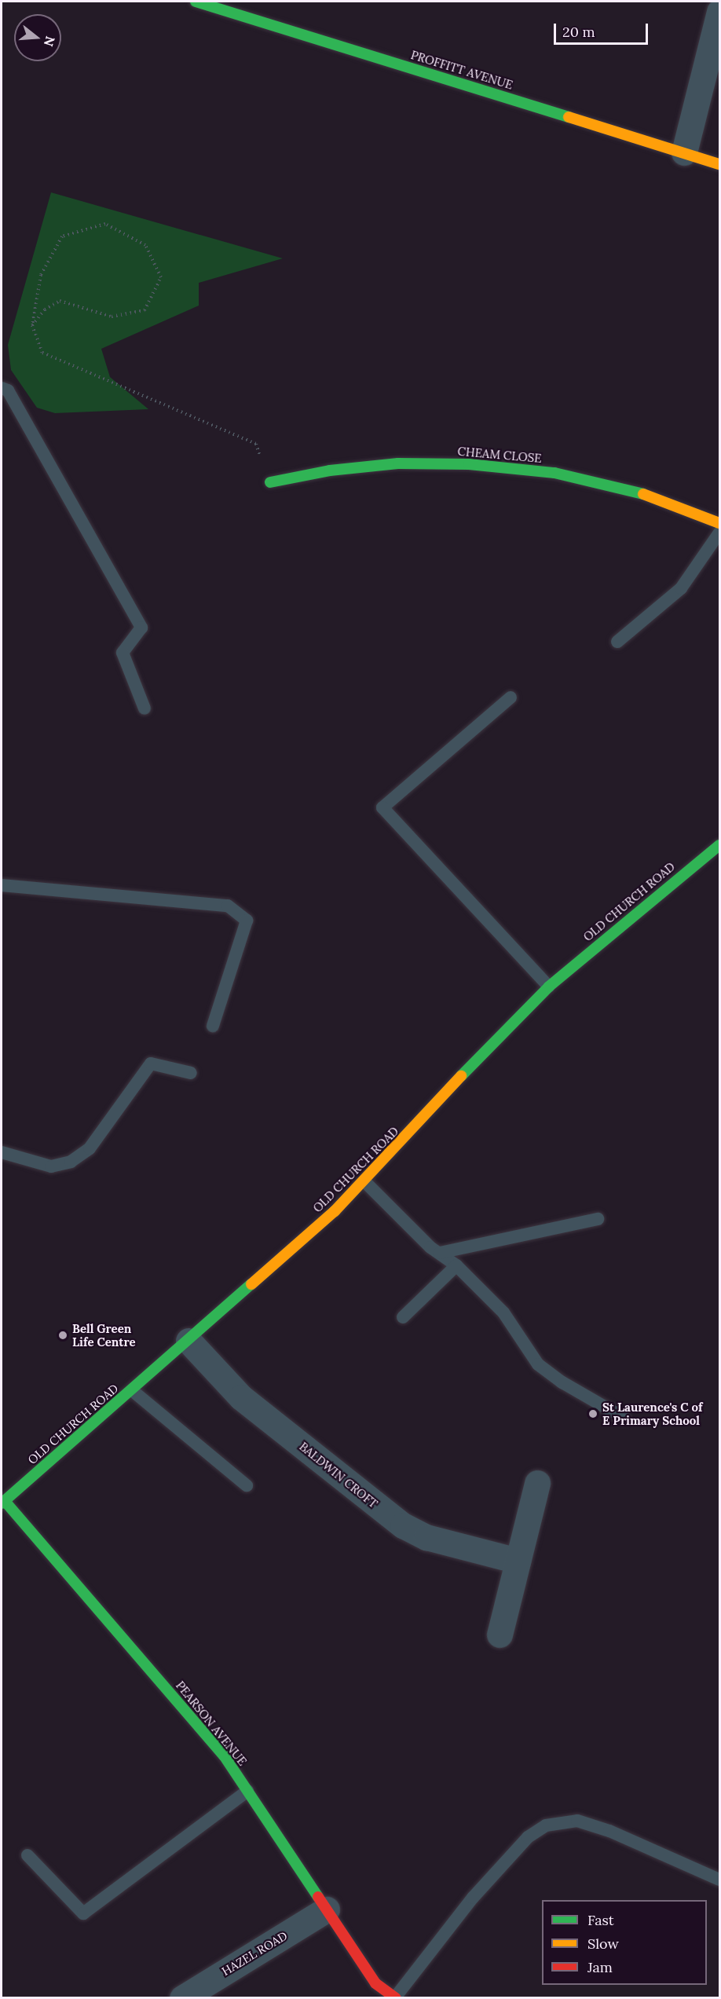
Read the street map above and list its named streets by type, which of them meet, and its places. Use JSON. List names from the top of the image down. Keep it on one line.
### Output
{"streets":{"street":["PROFFITT AVENUE","CHEAM CLOSE","OLD CHURCH ROAD","BALDWIN CROFT","PEARSON AVENUE","HAZEL ROAD"]},"crossings":[["OLD CHURCH ROAD","BALDWIN CROFT"],["OLD CHURCH ROAD","PEARSON AVENUE"],["PEARSON AVENUE","HAZEL ROAD"]],"places":["Bell Green Life Centre","St Laurence's C of E Primary School"],"legend":["Fast","Slow","Jam"],"scale_bar":"20 m","north":"right"}
